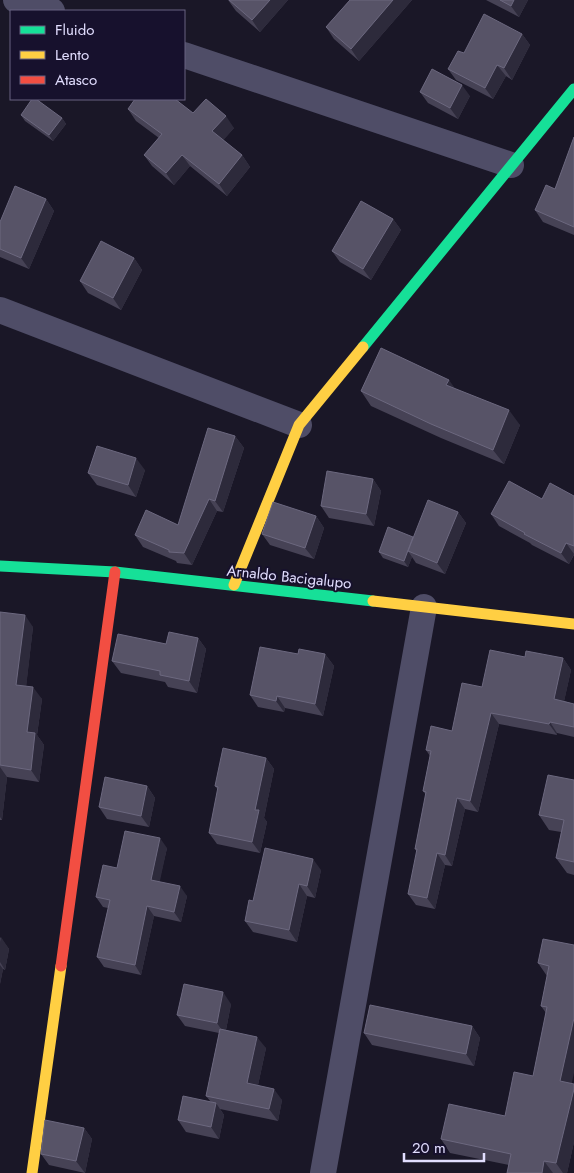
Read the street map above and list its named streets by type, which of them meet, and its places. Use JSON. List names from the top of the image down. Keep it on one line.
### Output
{"streets":{"street":["Arnaldo Bacigalupo"]},"legend":["Fluido","Lento","Atasco"],"scale_bar":"20 m"}
